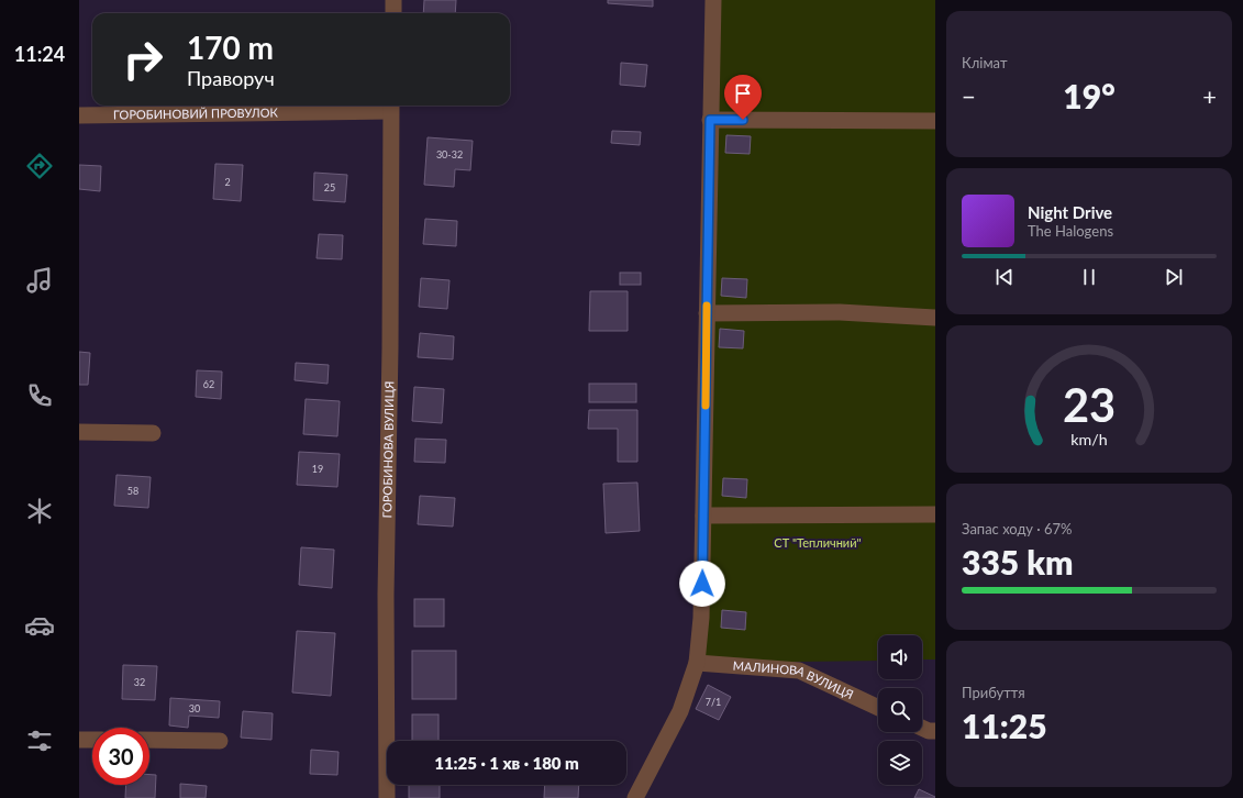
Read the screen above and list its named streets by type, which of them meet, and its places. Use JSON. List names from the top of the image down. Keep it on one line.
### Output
{"streets":{"street":["ГОРОБИНОВИЙ ПРОВУЛОК","ГОРОБИНОВА ВУЛИЦЯ","МАЛИНОВА ВУЛИЦЯ"]},"crossings":[["ГОРОБИНОВИЙ ПРОВУЛОК","ГОРОБИНОВА ВУЛИЦЯ"]],"parks":["СТ \"Тепличний\""],"house_numbers":["30-32","2","25","62","19","58","32","7/1","30"],"page":{"tabs":"11:24","tile":["Клімат",["Запас ходу · 67%","335 km"],["Прибуття","11:25"]],"turn":["170 m","Праворуч"],"heat":["−","19°","+"],"song":["Night Drive","The Halogens"],"limit":"30","trip":"11:25 · 1 хв · 180 m","gauge":["23","km/h"]}}
